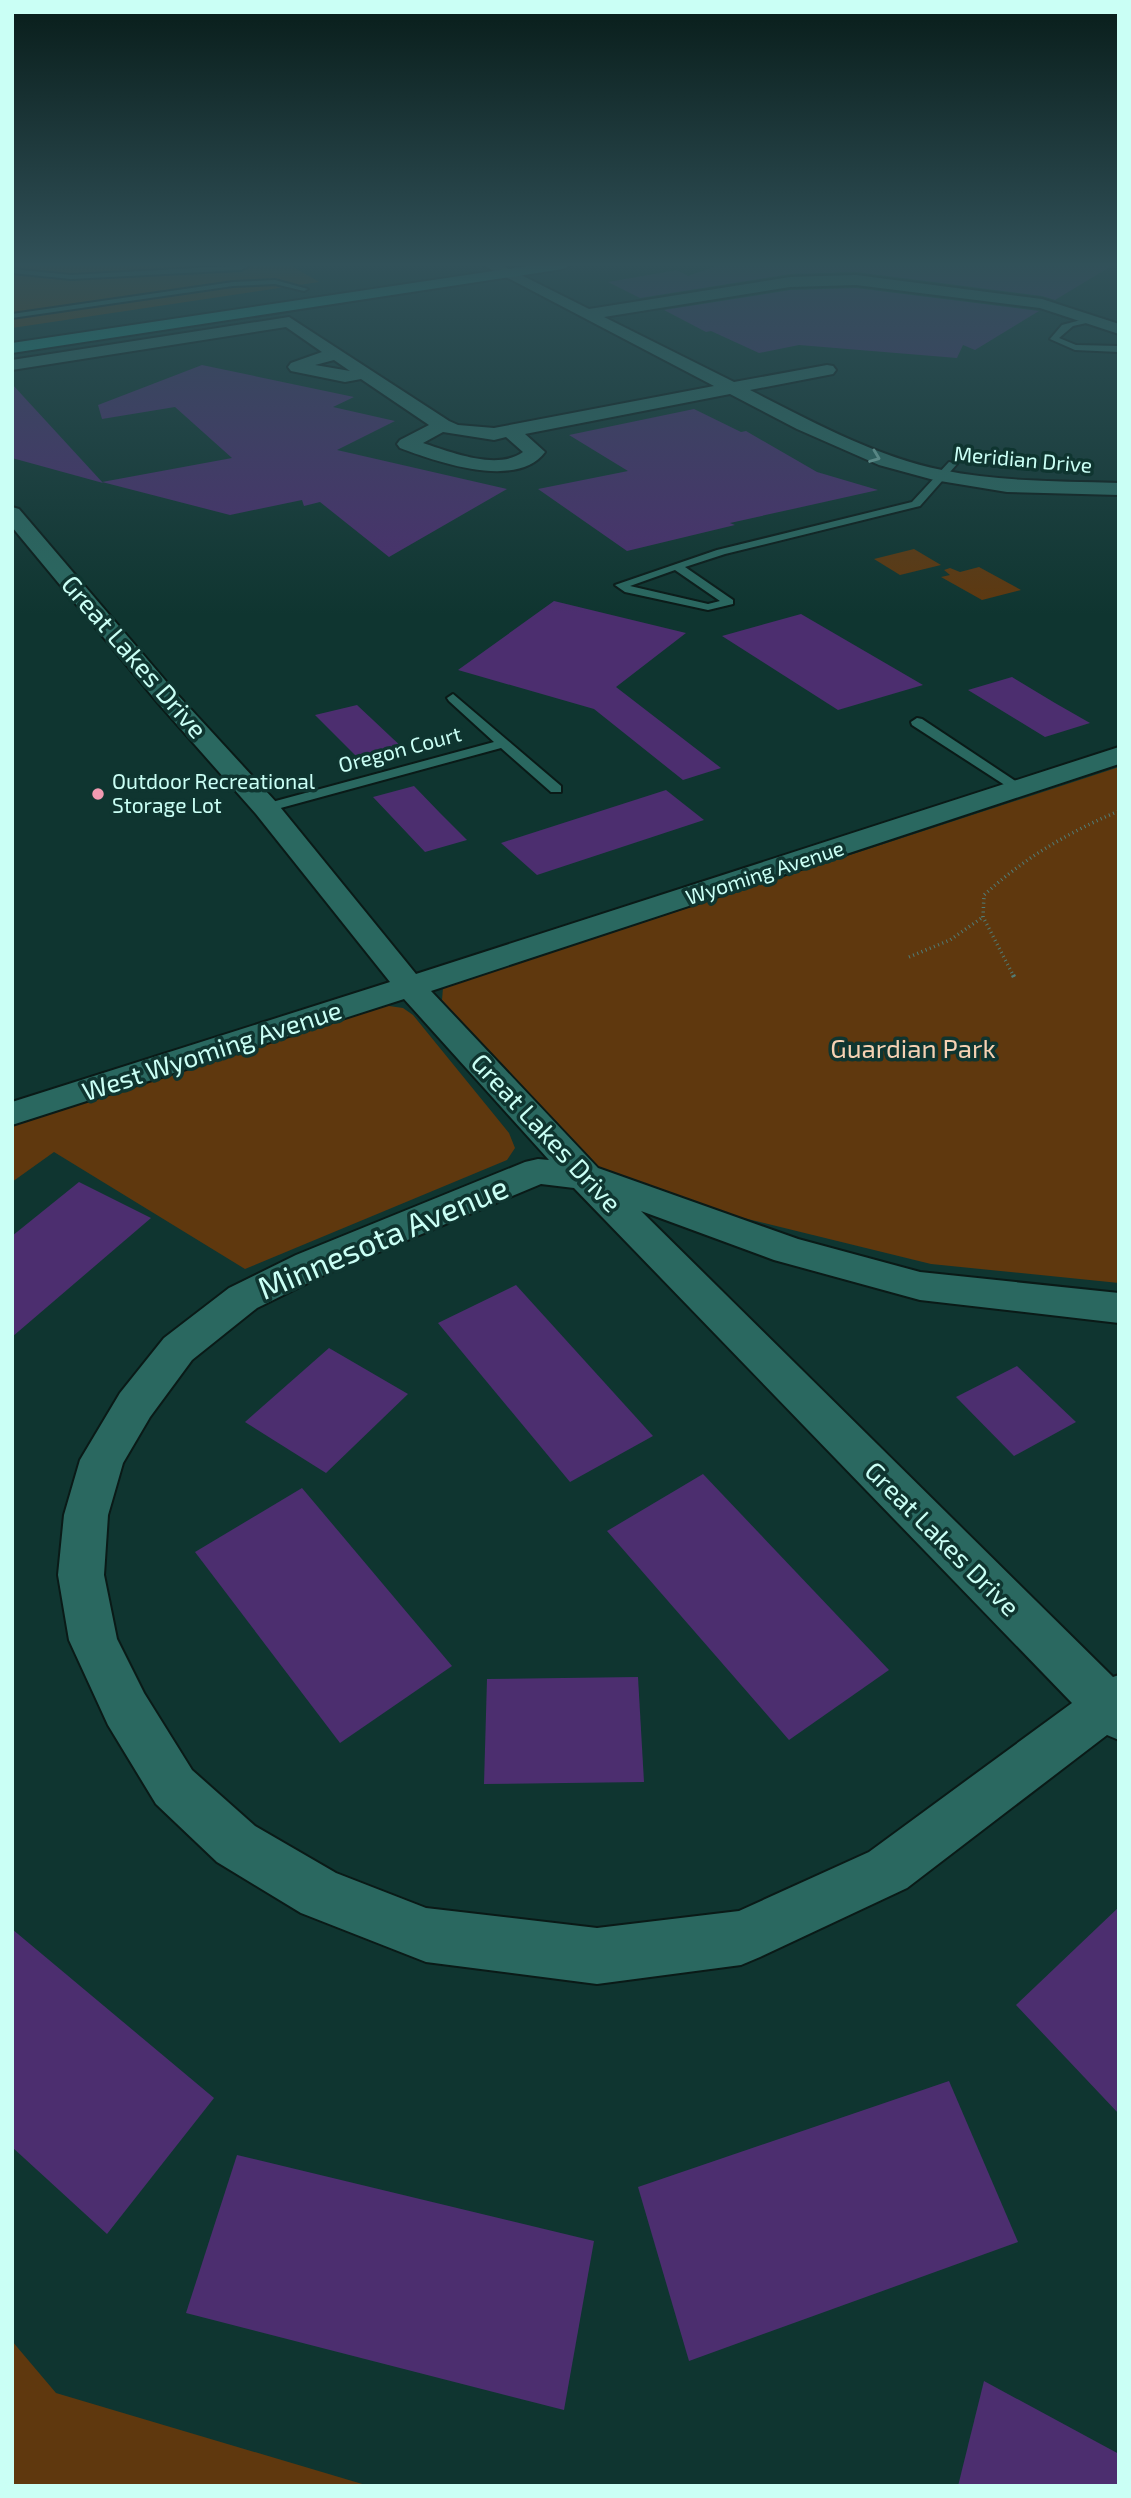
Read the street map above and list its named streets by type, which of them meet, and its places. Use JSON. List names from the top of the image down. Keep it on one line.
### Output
{"streets":{"street":["Meridian Drive","Great Lakes Drive","Wyoming Avenue","West Wyoming Avenue","Minnesota Avenue"],"lane":["Oregon Court"]},"crossings":[["Great Lakes Drive","Oregon Court"],["Great Lakes Drive","Wyoming Avenue"],["Great Lakes Drive","West Wyoming Avenue"],["Great Lakes Drive","Minnesota Avenue"],["Wyoming Avenue","West Wyoming Avenue"]],"parks":["Guardian Park"],"places":["Outdoor Recreational Storage Lot"]}
